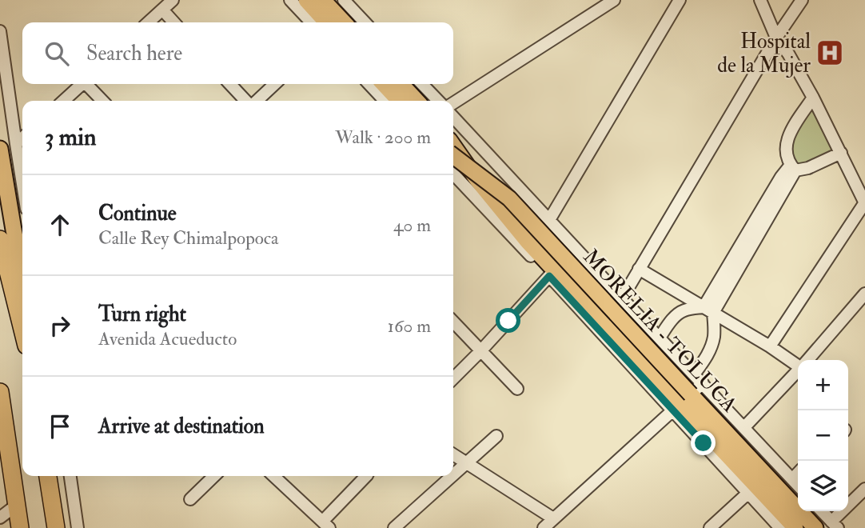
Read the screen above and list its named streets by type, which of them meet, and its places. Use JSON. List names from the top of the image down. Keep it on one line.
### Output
{"streets":{"main road":["MORELIA - TOLUCA"]},"places":{"hospital":["Hospital de la Mujer"]},"page":{"search":"Search here","heading":["3 min","Walk · 200 m"],"list":[["Continue","Calle Rey Chimalpopoca","40 m"],["Turn right","Avenida Acueducto","160 m"],"Arrive at destination"],"map_buttons":["+","−"]}}
